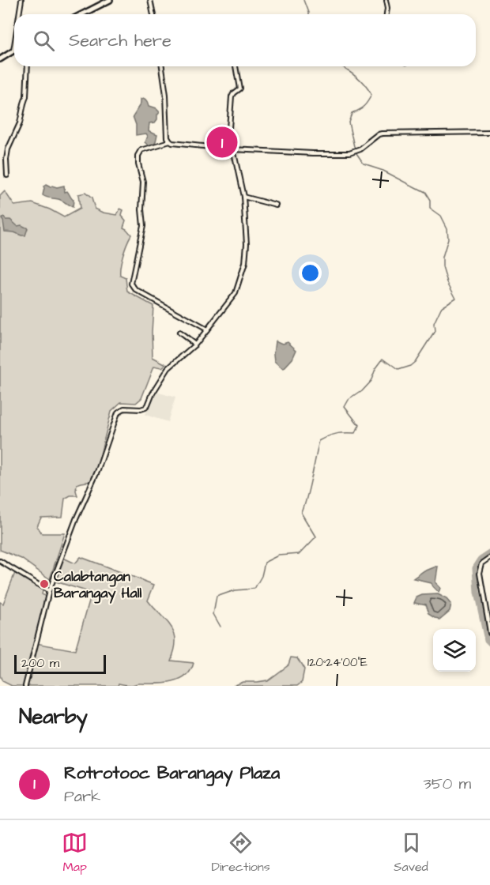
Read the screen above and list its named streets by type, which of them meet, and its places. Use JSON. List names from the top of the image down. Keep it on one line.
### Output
{"places":["Calabtangan Barangay Hall"],"scale_bar":"200 m","page":{"search":"Search here","pins":"1","scale":"200 m","heading":"Nearby","list":[{"mark":"1","name":"Rotrotooc Barangay Plaza","note":"Park","value":"350 m"}],"nav":["Map","Directions","Saved"]},"coordinates":["120°24'00\"E"]}
